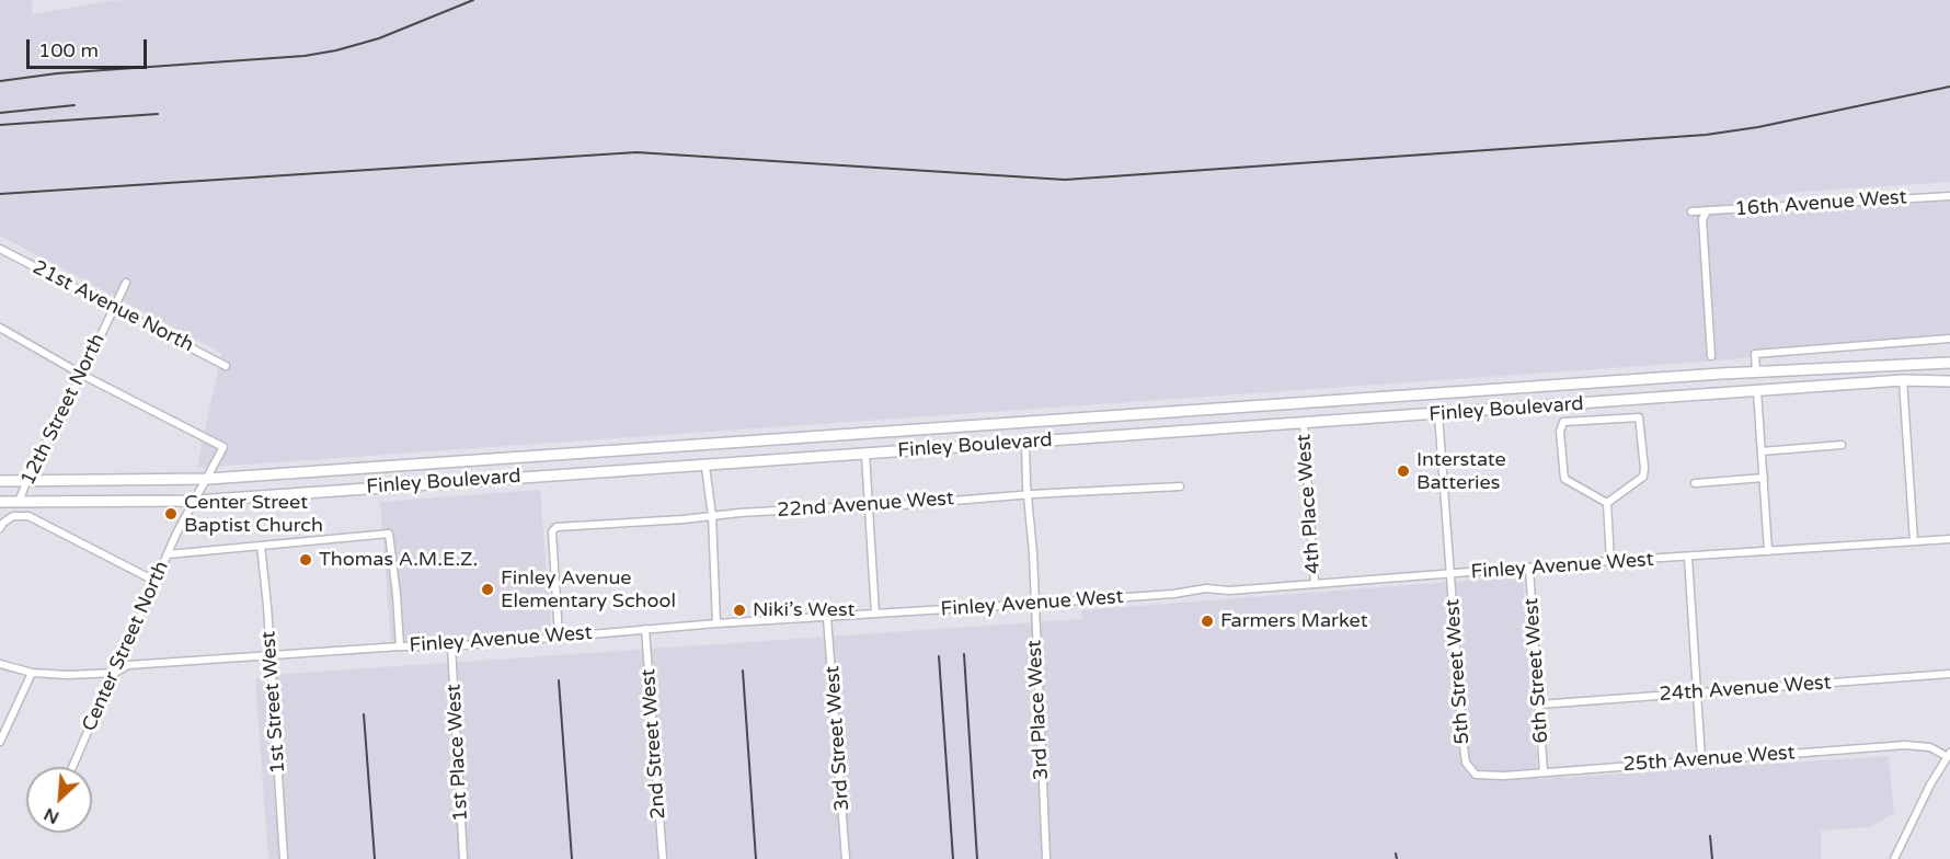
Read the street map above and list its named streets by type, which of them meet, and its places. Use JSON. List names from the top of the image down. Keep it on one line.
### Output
{"streets":{"main road":["Finley Boulevard"],"street":["16th Avenue West","21st Avenue North","12th Street North","4th Place West","22nd Avenue West","Finley Avenue West","Center Street North","6th Street West","5th Street West","24th Avenue West","1st Street West","3rd Place West","3rd Street West","2nd Street West","1st Place West","25th Avenue West"]},"crossings":[["21st Avenue North","12th Street North"],["12th Street North","Finley Boulevard"],["Finley Boulevard","4th Place West"],["Finley Boulevard","Center Street North"],["Finley Boulevard","5th Street West"],["Finley Boulevard","3rd Place West"],["4th Place West","Finley Avenue West"],["22nd Avenue West","Finley Avenue West"],["22nd Avenue West","3rd Place West"],["Finley Avenue West","Center Street North"],["Finley Avenue West","6th Street West"],["Finley Avenue West","5th Street West"],["Finley Avenue West","1st Street West"],["Finley Avenue West","3rd Place West"],["Finley Avenue West","3rd Street West"],["Finley Avenue West","2nd Street West"],["Finley Avenue West","1st Place West"],["6th Street West","24th Avenue West"],["6th Street West","25th Avenue West"],["5th Street West","25th Avenue West"]],"places":["Interstate Batteries","Center Street Baptist Church","Thomas A.M.E.Z.","Finley Avenue Elementary School","Niki’s West","Farmers Market"],"scale_bar":"100 m","north":"bottom left"}
